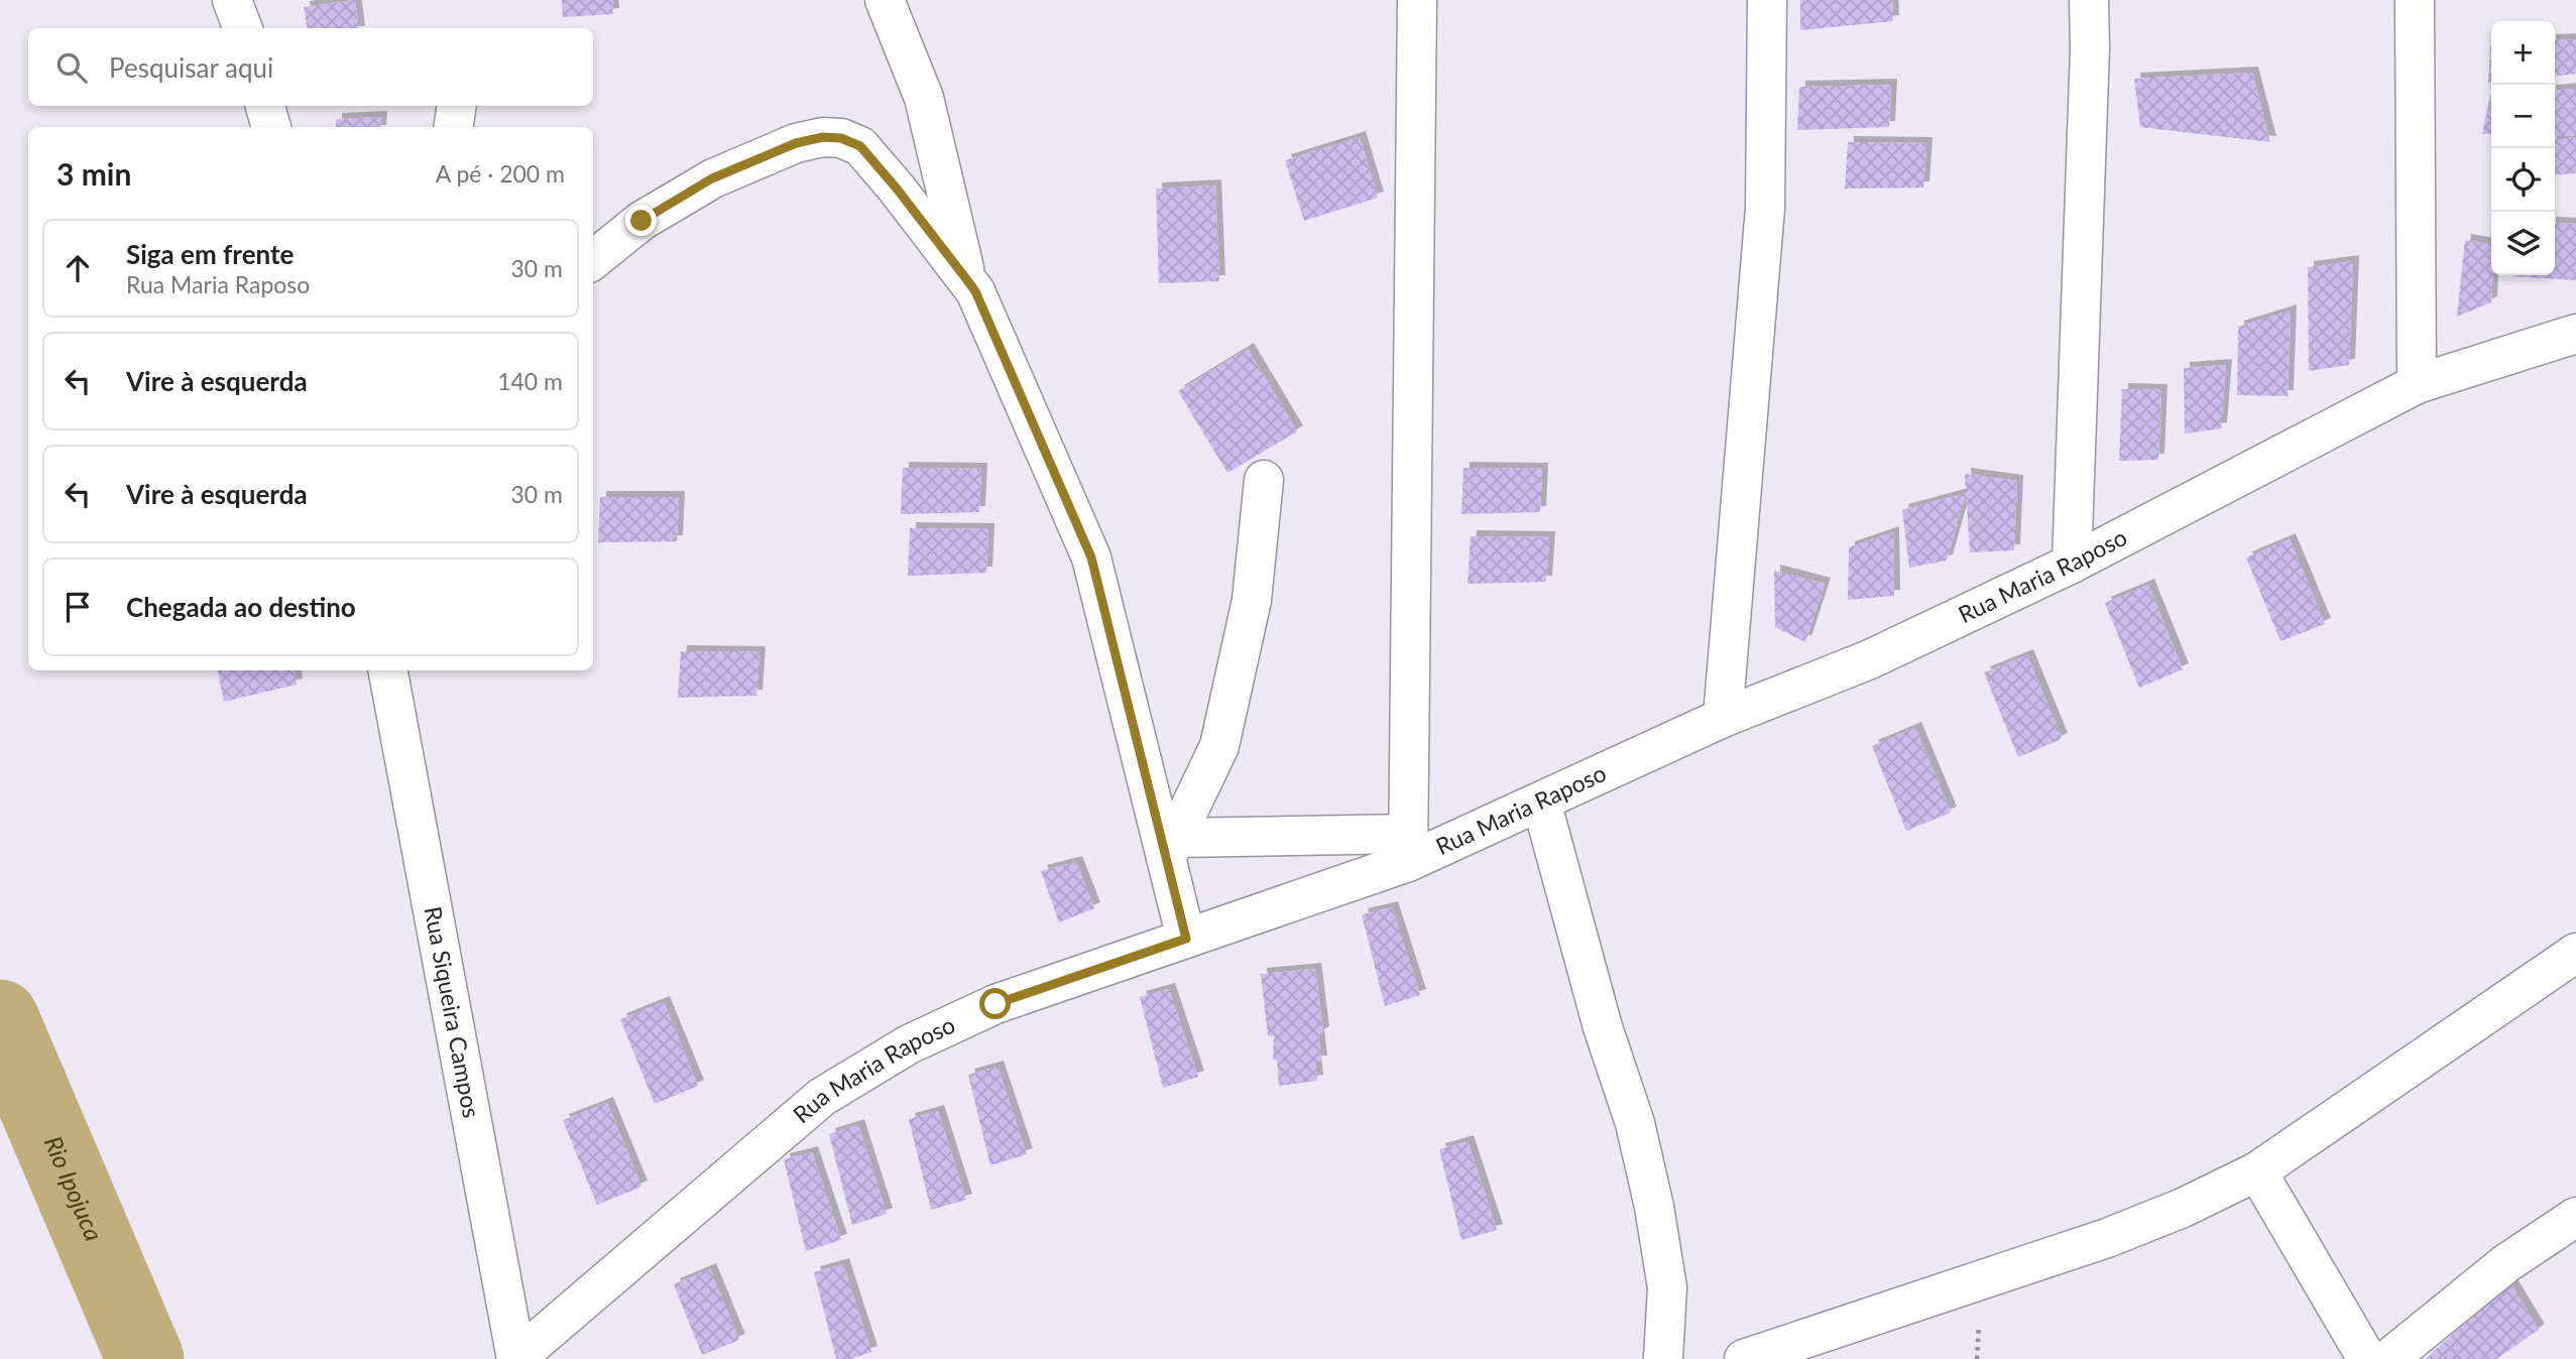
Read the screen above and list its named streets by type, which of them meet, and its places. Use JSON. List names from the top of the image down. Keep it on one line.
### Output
{"streets":{"street":["Rua Maria Raposo","Rua Siqueira Campos"]},"crossings":[["Rua Maria Raposo","Rua Siqueira Campos"]],"water":["Rio Ipojuca"],"page":{"map_buttons":["+","−"],"search":"Pesquisar aqui","heading":["3 min","A pé · 200 m"],"list":[["Siga em frente","Rua Maria Raposo","30 m"],["Vire à esquerda","140 m"],["Vire à esquerda","30 m"],"Chegada ao destino"]}}
